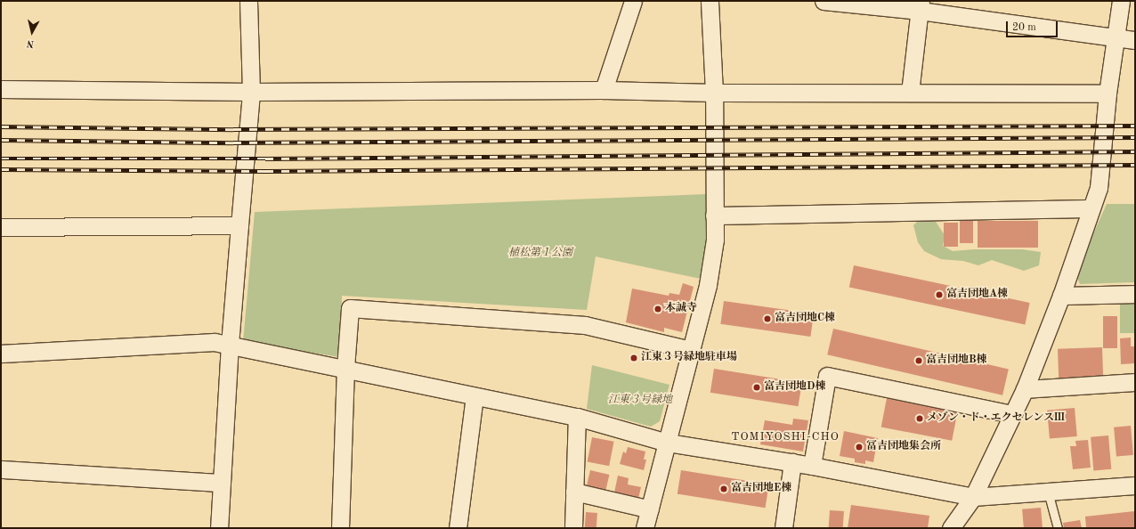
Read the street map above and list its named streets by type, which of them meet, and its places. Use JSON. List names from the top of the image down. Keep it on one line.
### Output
{"districts":["TOMIYOSHI-CHO"],"parks":["植松第１公園","江東３号緑地"],"places":["富吉団地A棟","本誠寺","富吉団地C棟","江東３号緑地駐車場","富吉団地B棟","富吉団地D棟","メゾン・ド・エクセレンスⅢ","冨吉団地集会所","富吉団地E棟"],"scale_bar":"20 m","north":"bottom"}
